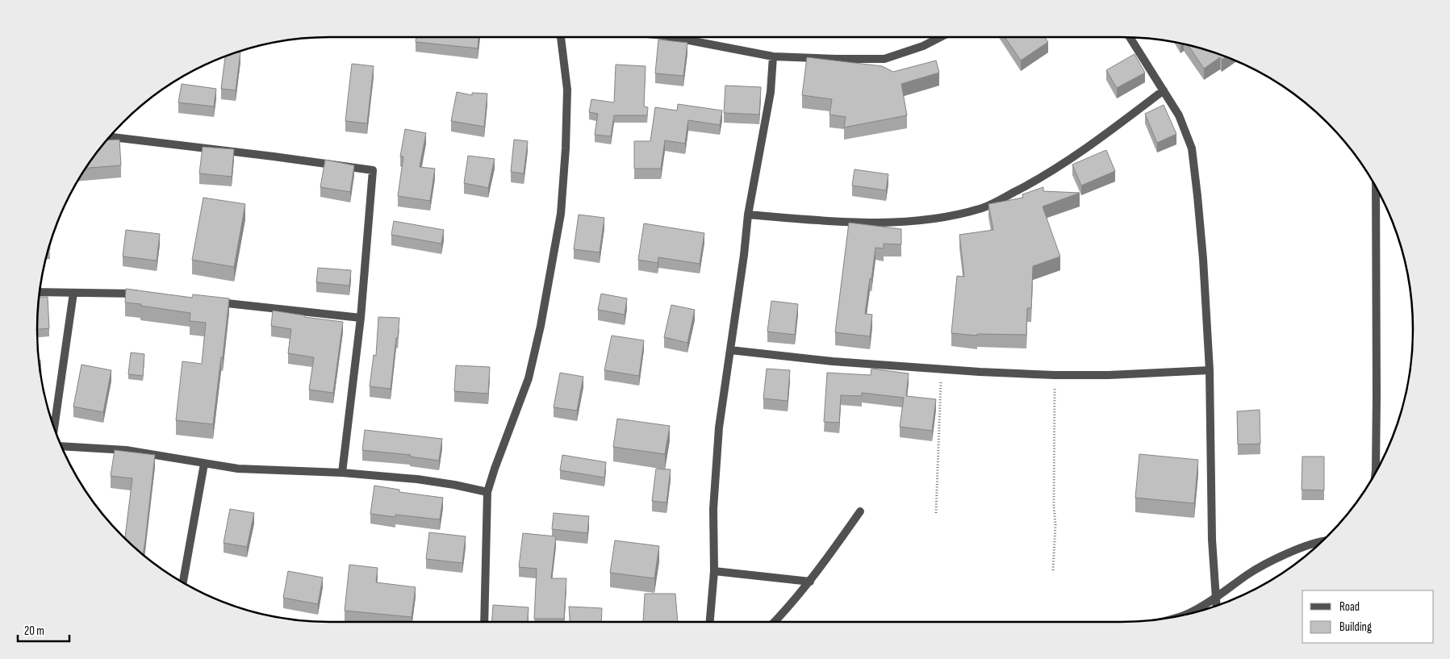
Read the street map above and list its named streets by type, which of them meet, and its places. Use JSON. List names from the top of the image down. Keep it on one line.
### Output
{"legend":["Road","Building"],"scale_bar":"20 m"}
